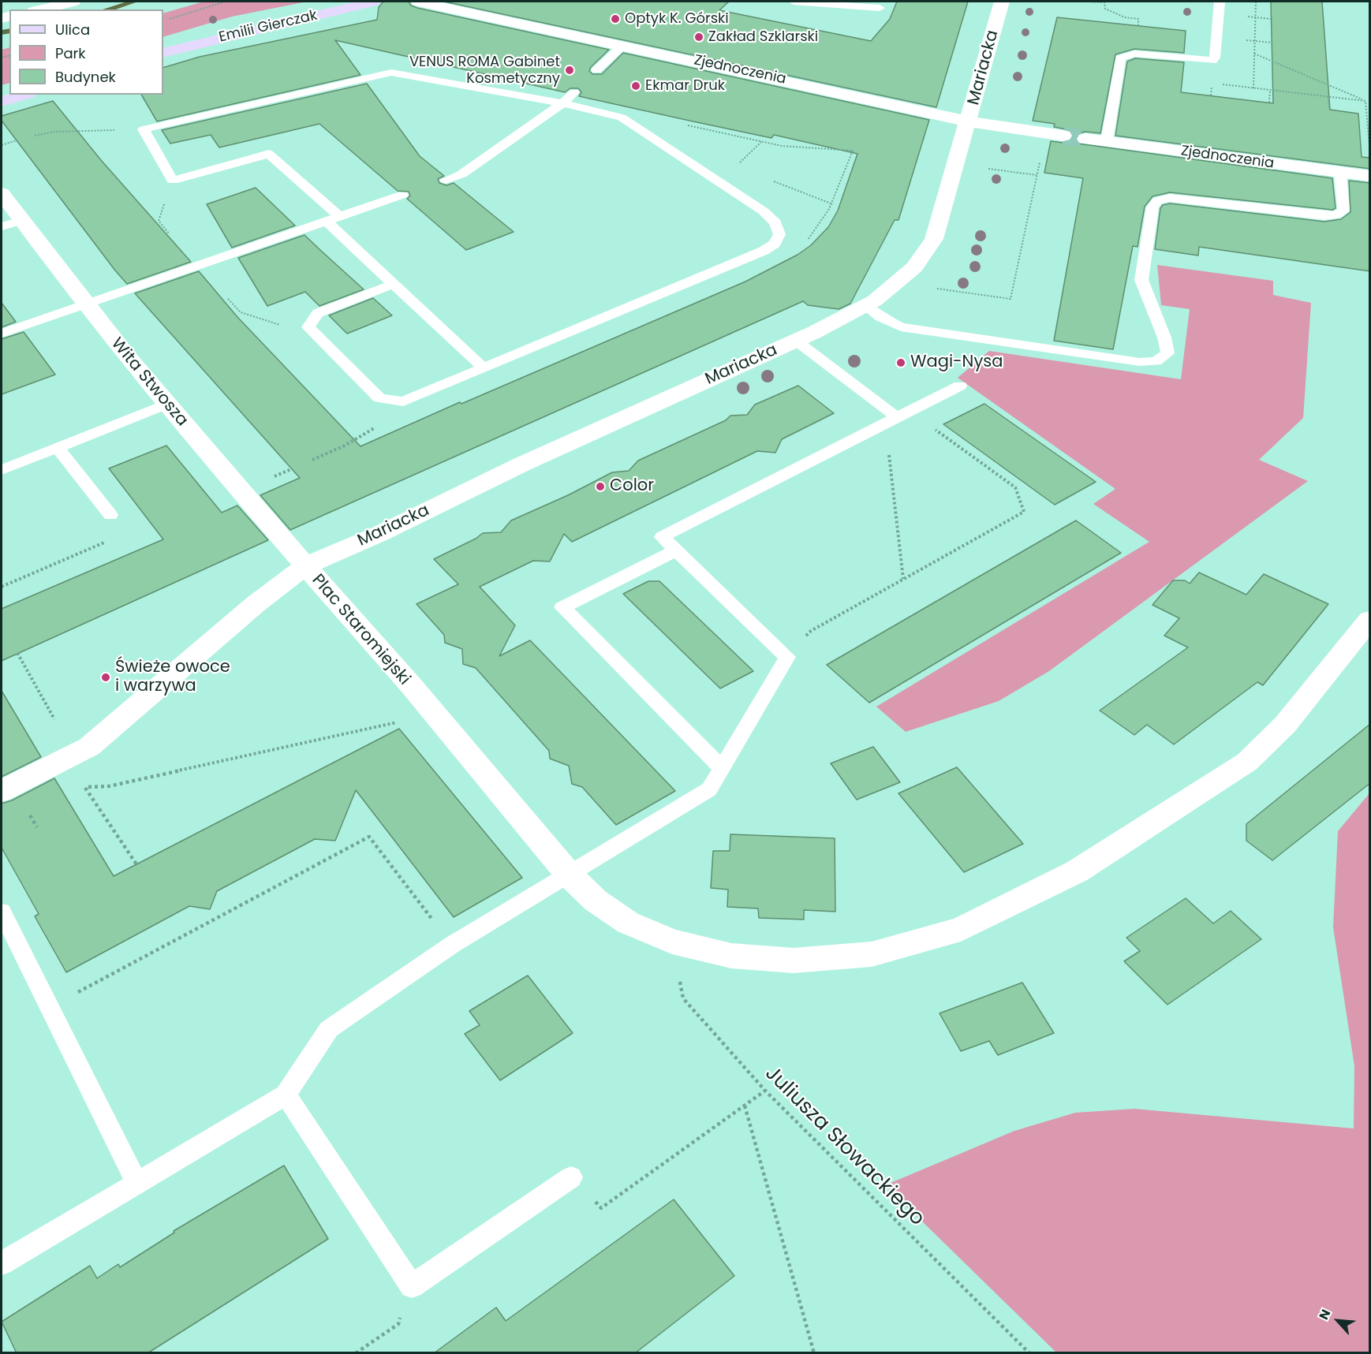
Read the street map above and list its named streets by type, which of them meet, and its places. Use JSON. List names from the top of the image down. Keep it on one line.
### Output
{"streets":{"street":["Emilii Gierczak","Mariacka","Zjednoczenia","Wita Stwosza","Plac Staromiejski"],"path":["Juliusza Słowackiego"]},"crossings":[["Mariacka","Zjednoczenia"],["Mariacka","Wita Stwosza"],["Mariacka","Plac Staromiejski"],["Wita Stwosza","Plac Staromiejski"],["Plac Staromiejski","Juliusza Słowackiego"]],"places":["Optyk K. Górski","Zakład Szklarski","VENUS ROMA Gabinet Kosmetyczny","Ekmar Druk","Wagi-Nysa","Color","Świeże owoce i warzywa"],"legend":["Ulica","Park","Budynek"],"north":"top left"}
